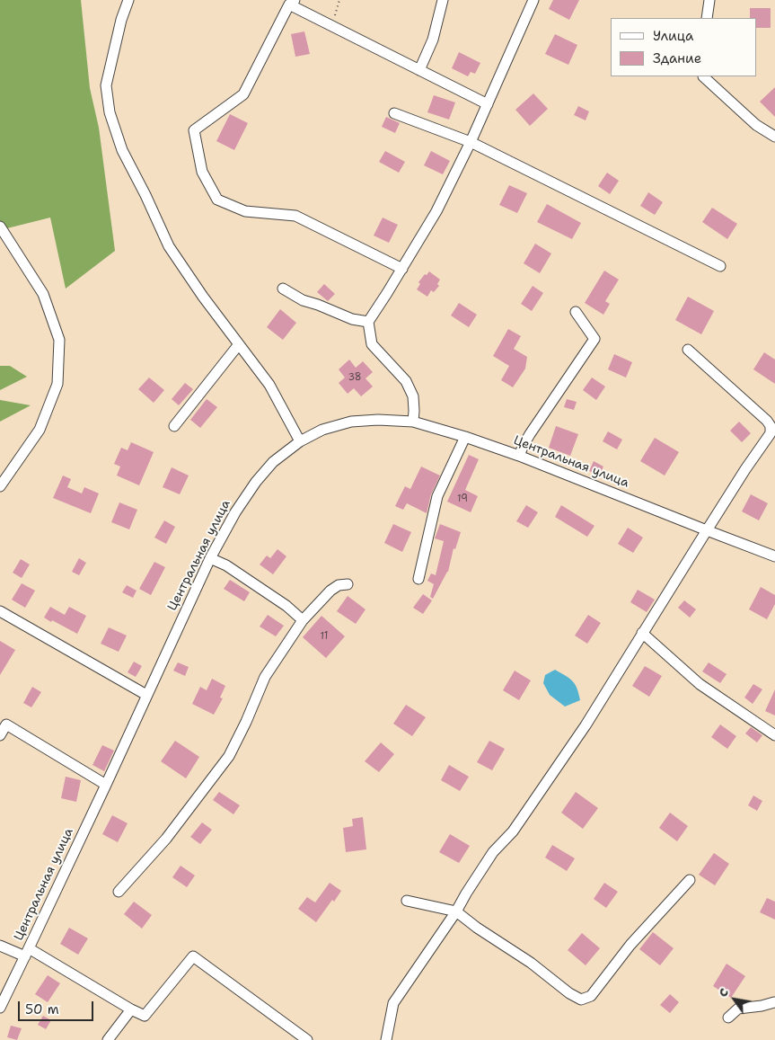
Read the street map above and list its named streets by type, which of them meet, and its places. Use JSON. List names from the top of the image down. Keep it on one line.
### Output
{"streets":{"street":["Центральная улица"]},"house_numbers":["38","19","11"],"legend":["Улица","Здание"],"scale_bar":"50 m","north":"top left"}
